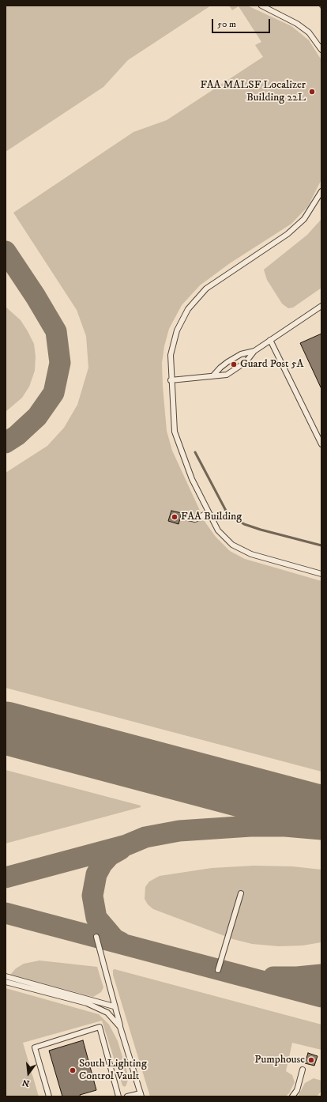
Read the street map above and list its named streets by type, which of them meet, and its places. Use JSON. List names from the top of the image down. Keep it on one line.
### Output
{"places":["FAA MALSF Localizer Building 22L","Guard Post 5A","FAA Building","Pumphouse","South Lighting Control Vault"],"scale_bar":"50 m","north":"bottom"}
